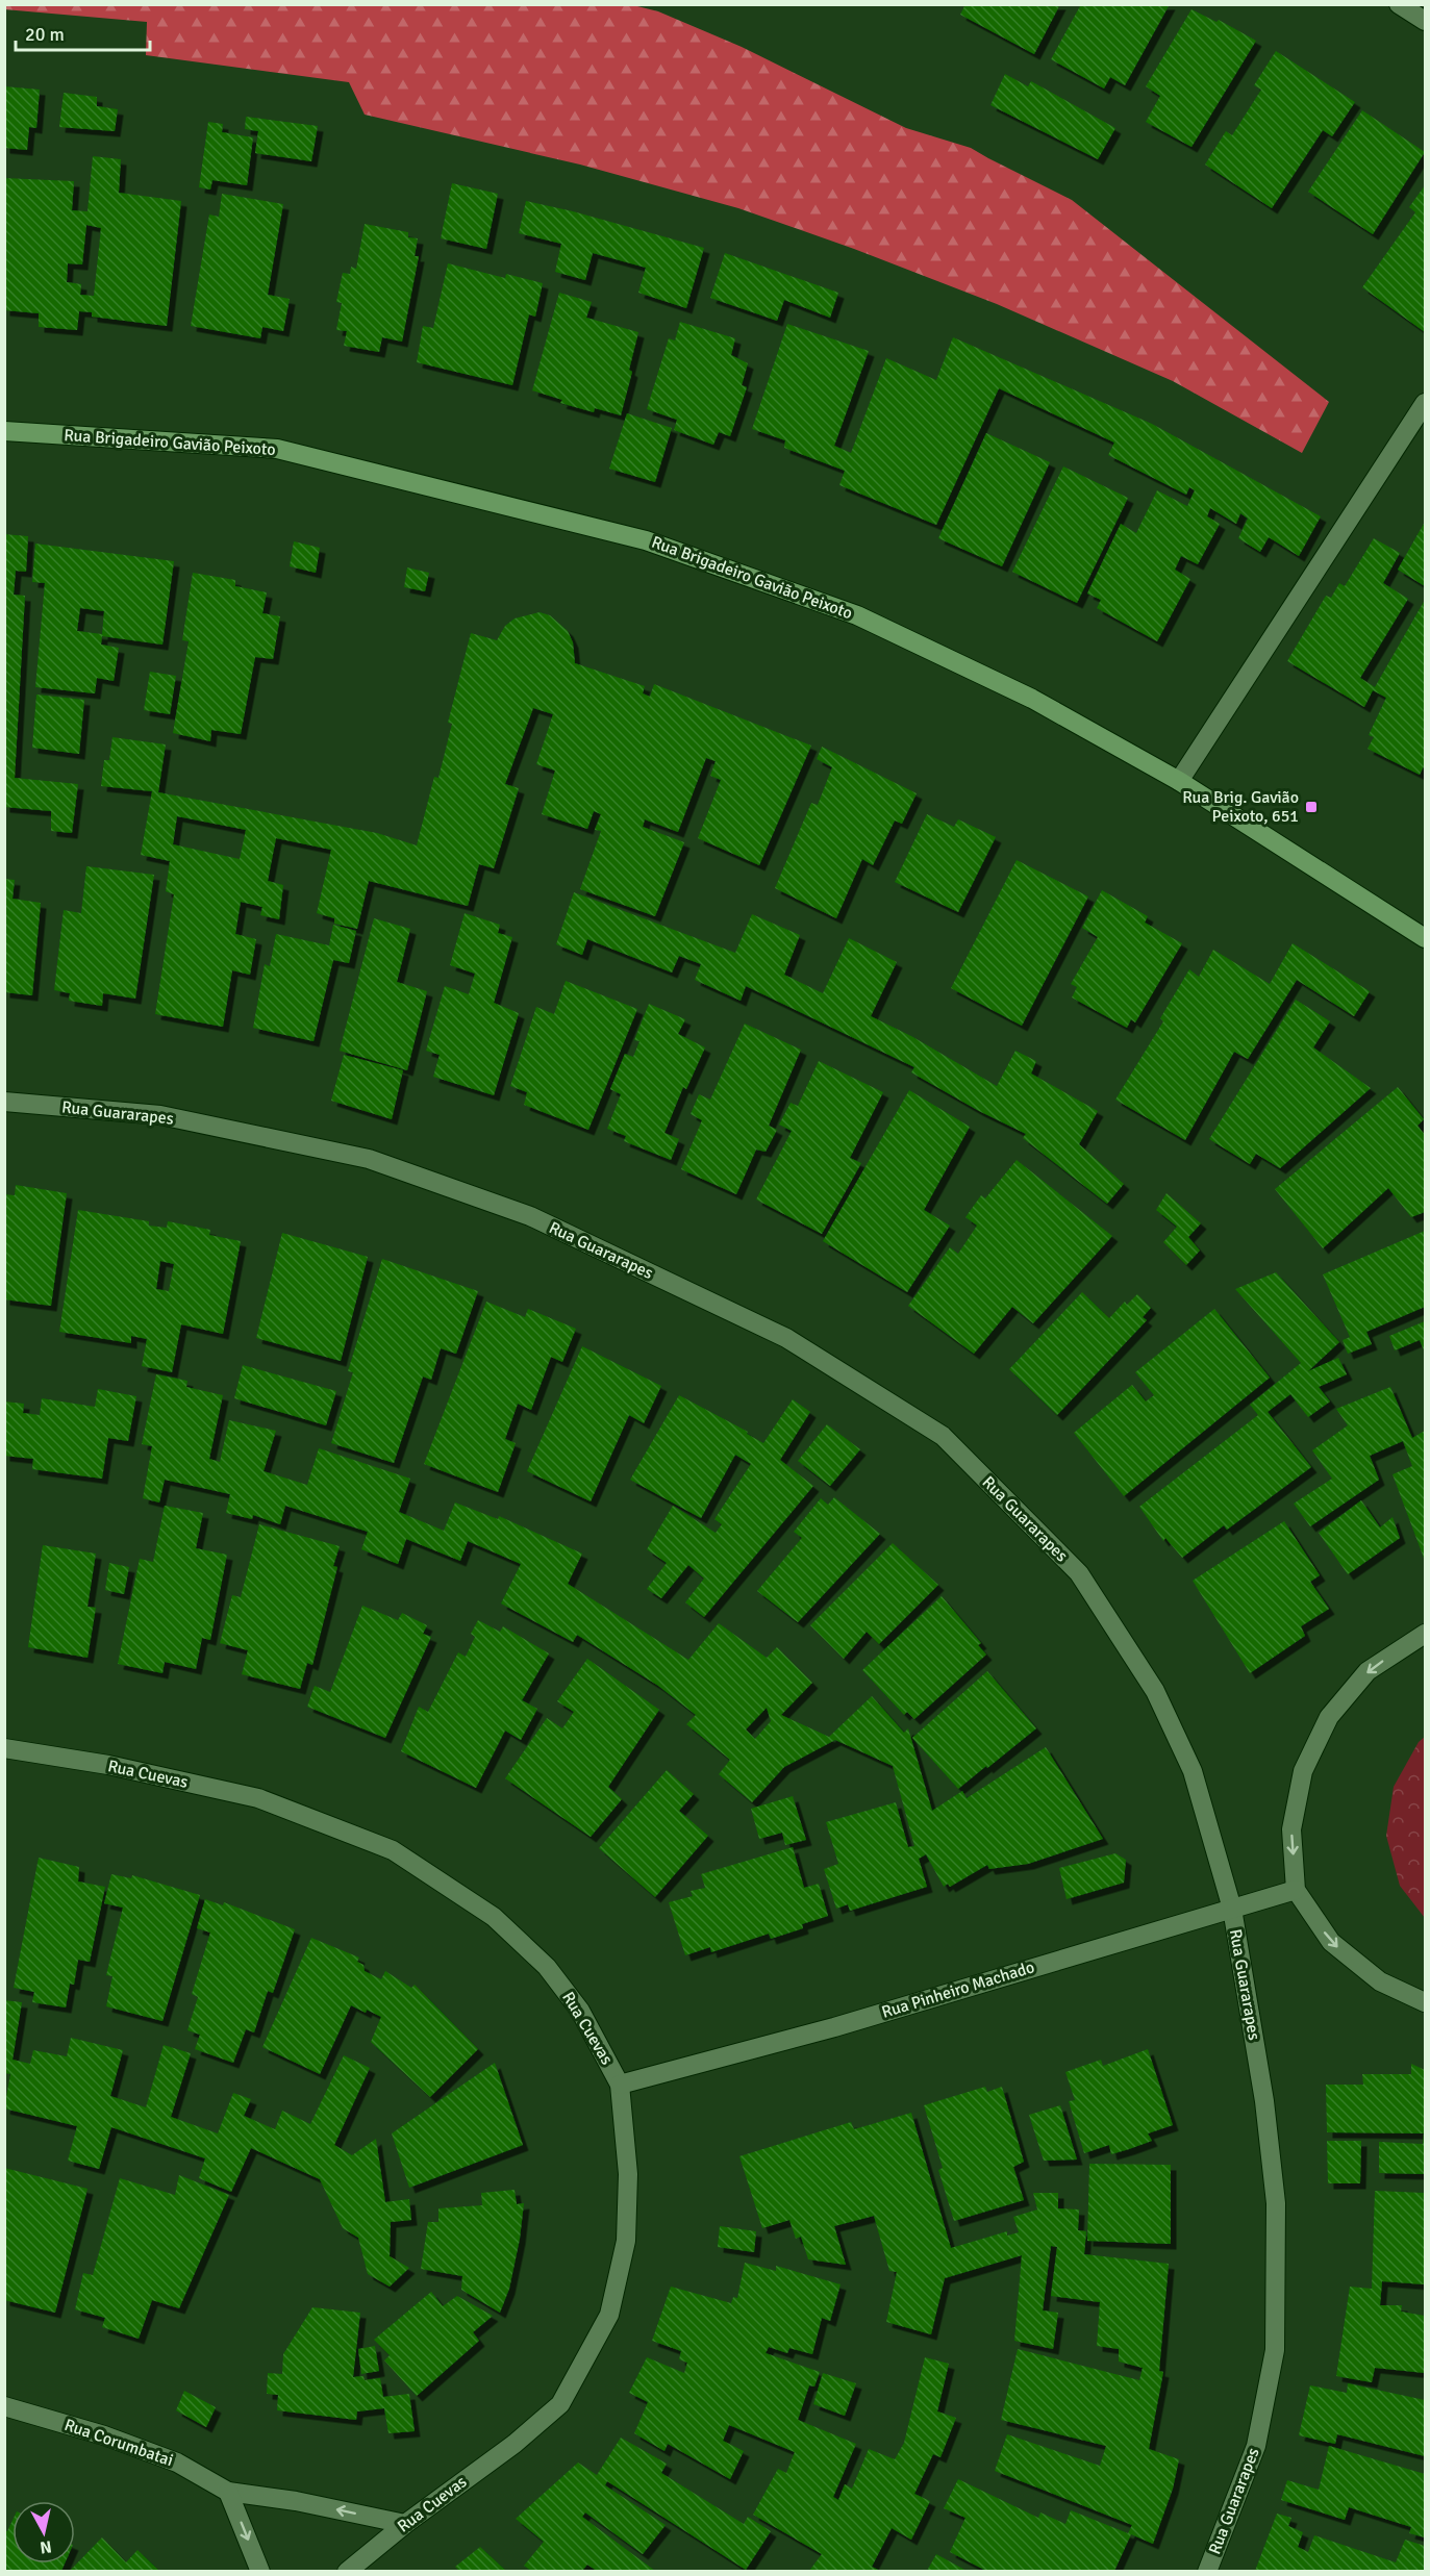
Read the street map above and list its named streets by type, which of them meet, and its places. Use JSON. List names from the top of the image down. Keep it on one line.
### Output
{"streets":{"main road":["Rua Brigadeiro Gavião Peixoto"],"street":["Rua Guararapes","Rua Cuevas","Rua Pinheiro Machado","Rua Corumbatai"]},"crossings":[["Rua Guararapes","Rua Pinheiro Machado"],["Rua Cuevas","Rua Pinheiro Machado"],["Rua Cuevas","Rua Corumbatai"]],"one_way":["Rua Corumbatai"],"places":{"transit":["Rua Brig. Gavião Peixoto, 651"]},"scale_bar":"20 m","north":"bottom"}
